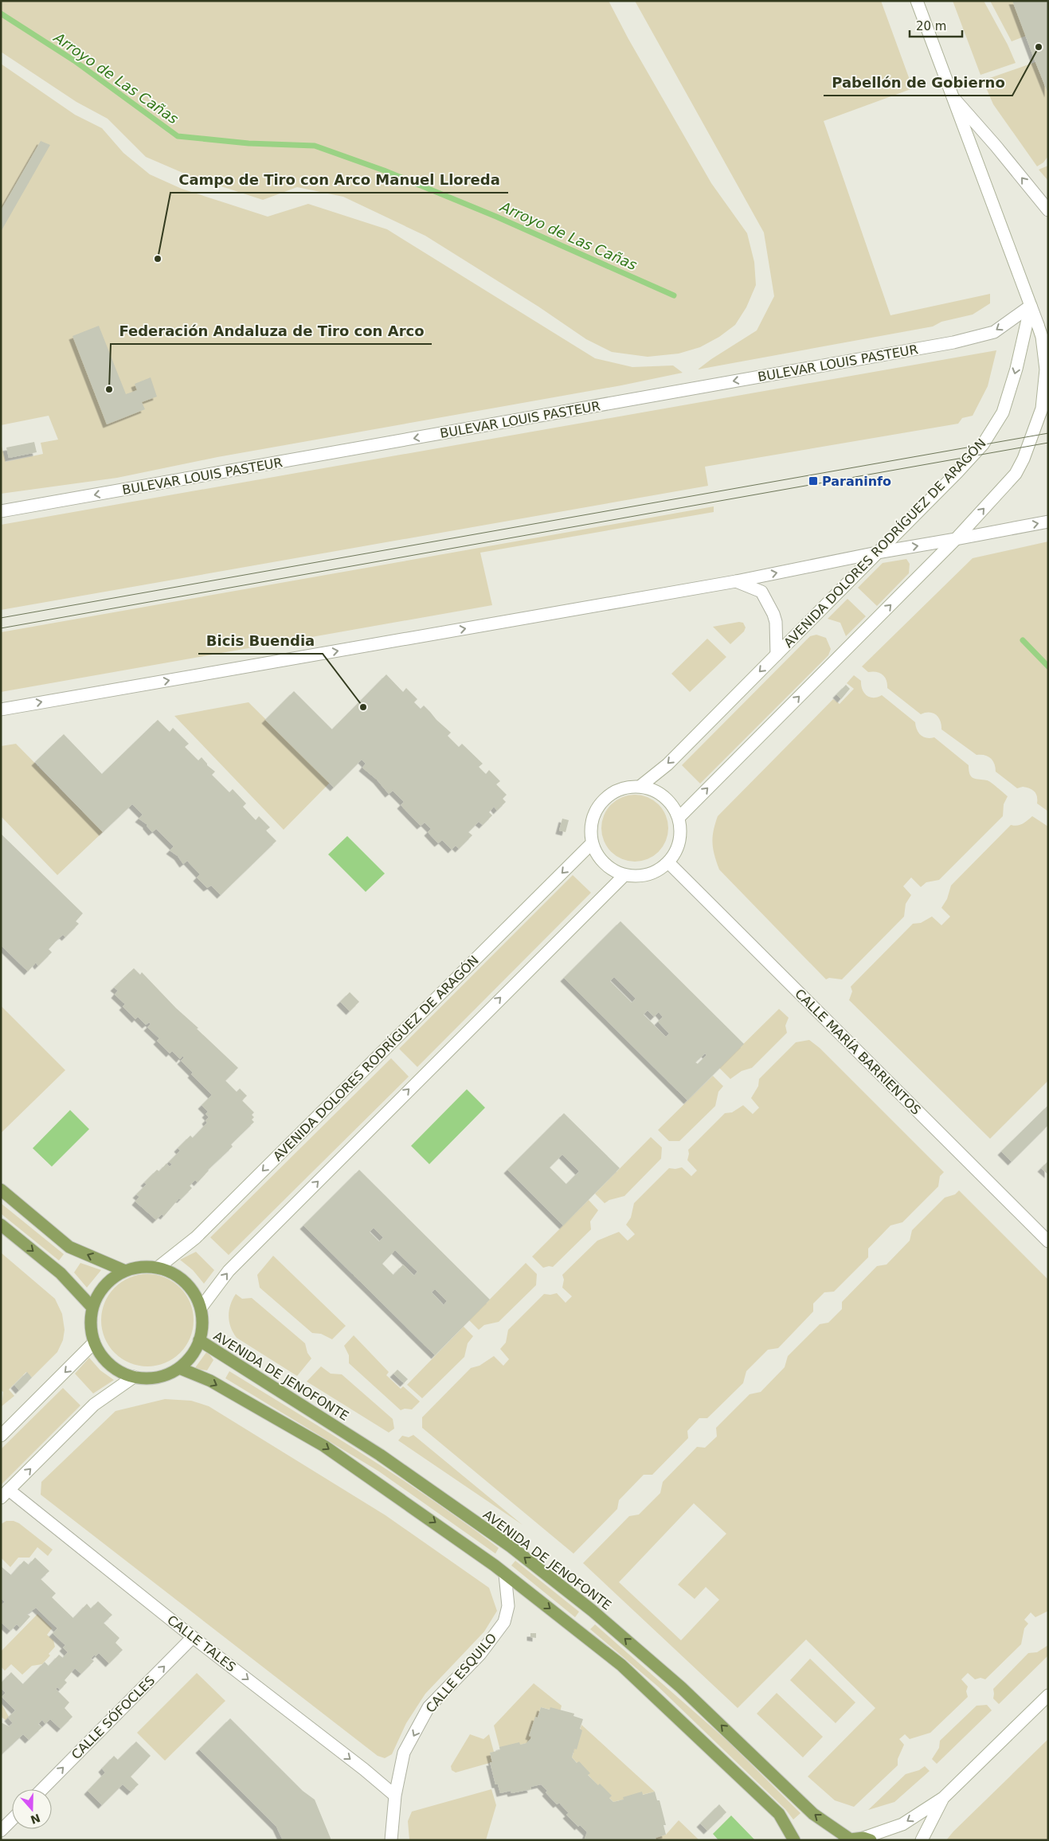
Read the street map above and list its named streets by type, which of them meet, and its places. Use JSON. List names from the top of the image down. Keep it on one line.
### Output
{"streets":{"main road":["AVENIDA DE JENOFONTE"],"street":["BULEVAR LOUIS PASTEUR","AVENIDA DOLORES RODRÍGUEZ DE ARAGÓN","CALLE MARÍA BARRIENTOS","CALLE TALES","CALLE ESQUILO","CALLE SÓFOCLES"]},"crossings":[["BULEVAR LOUIS PASTEUR","AVENIDA DOLORES RODRÍGUEZ DE ARAGÓN"],["AVENIDA DOLORES RODRÍGUEZ DE ARAGÓN","CALLE MARÍA BARRIENTOS"],["AVENIDA DOLORES RODRÍGUEZ DE ARAGÓN","AVENIDA DE JENOFONTE"],["CALLE TALES","CALLE ESQUILO"],["CALLE TALES","CALLE SÓFOCLES"]],"one_way":["BULEVAR LOUIS PASTEUR","CALLE TALES","CALLE ESQUILO","CALLE SÓFOCLES"],"water":["Arroyo de Las Cañas"],"places":{"other":["Pabellón de Gobierno","Campo de Tiro con Arco Manuel Lloreda","Federación Andaluza de Tiro con Arco","Bicis Buendia"],"transit":["Paraninfo"]},"scale_bar":"20 m","north":"bottom"}
